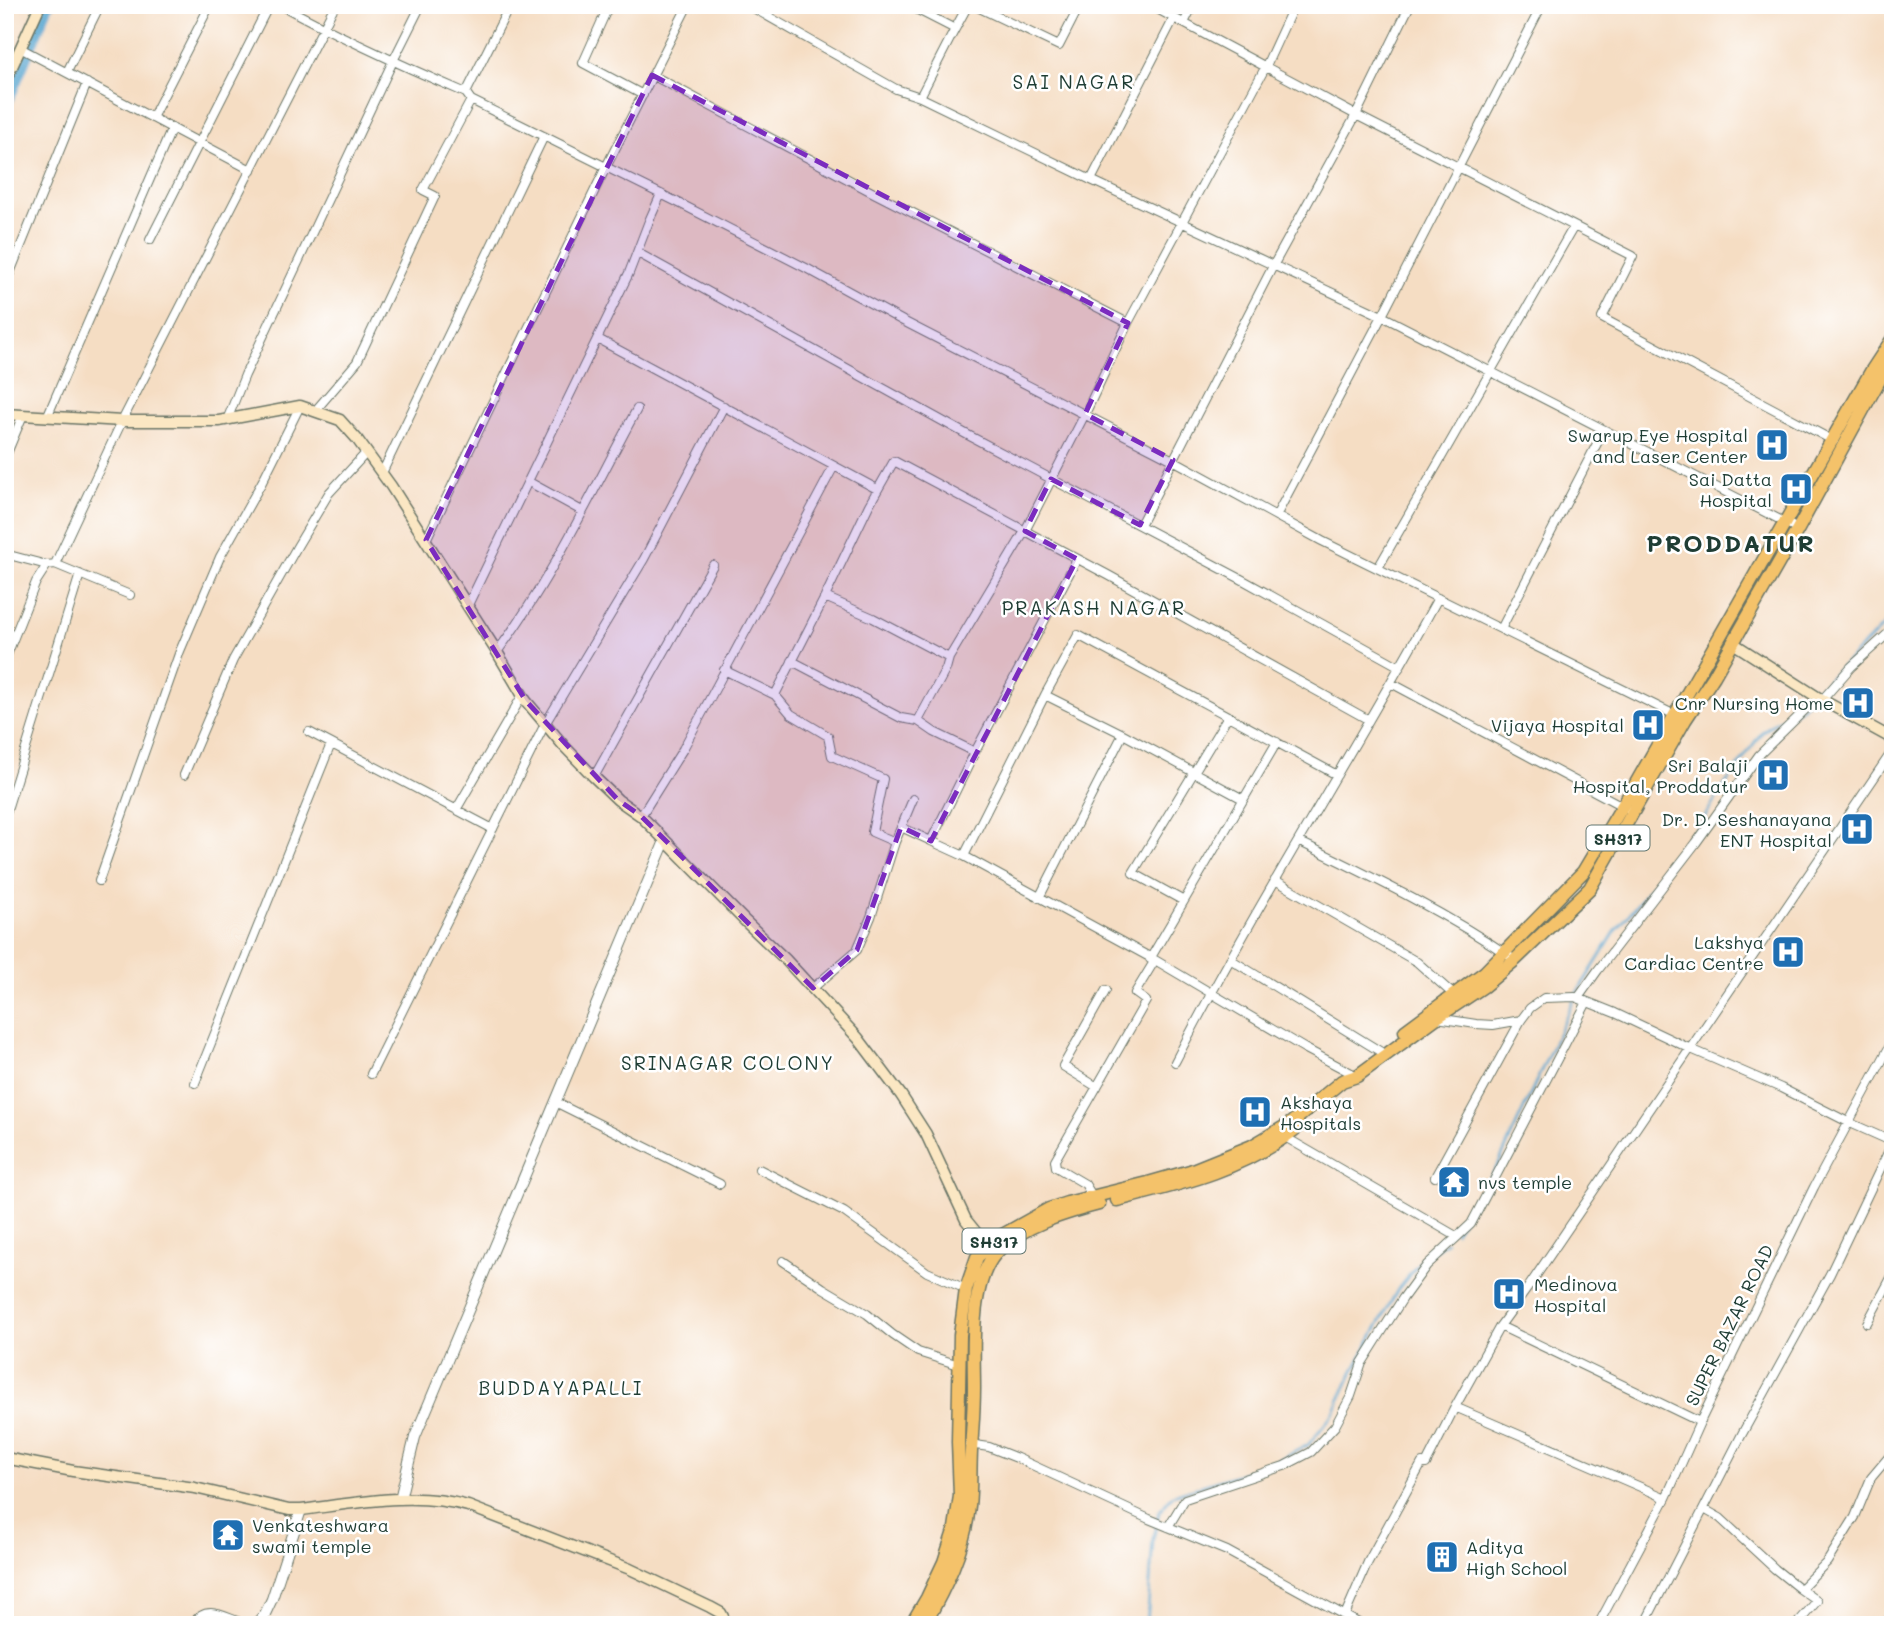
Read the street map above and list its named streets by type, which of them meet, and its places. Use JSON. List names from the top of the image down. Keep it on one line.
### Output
{"streets":{"main road":["SH317"],"street":["SUPER BAZAR ROAD"]},"districts":["SAI NAGAR","PRODDATUR","PRAKASH NAGAR","SRINAGAR COLONY","BUDDAYAPALLI"],"places":{"hospital":["Swarup Eye Hospital and Laser Center","Sai Datta Hospital","Cnr Nursing Home","Vijaya Hospital","Sri Balaji Hospital, Proddatur","Dr. D. Seshanayana ENT Hospital","Lakshya Cardiac Centre","Akshaya Hospitals","Medinova Hospital"],"temple":["nvs temple","Venkateshwara swami temple"],"building":["Aditya High School"]}}
